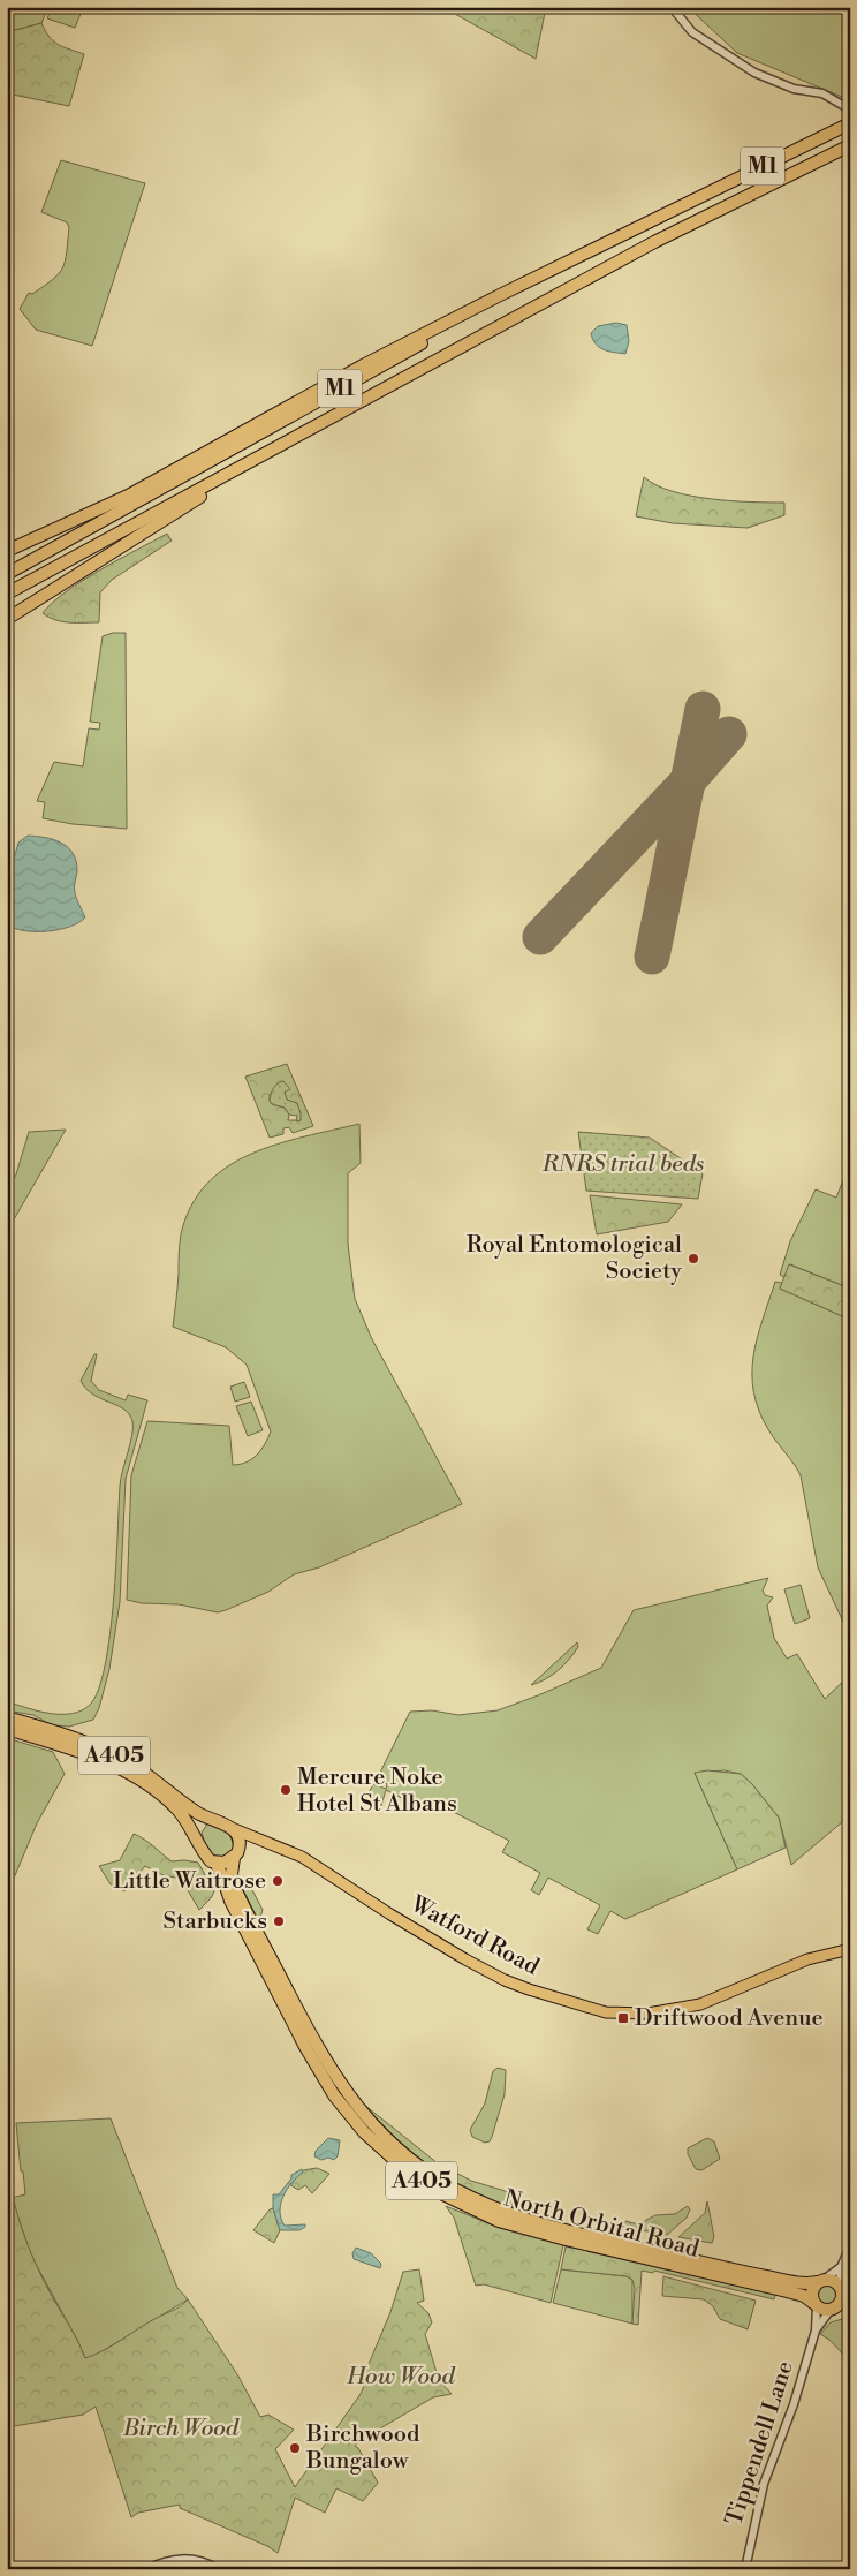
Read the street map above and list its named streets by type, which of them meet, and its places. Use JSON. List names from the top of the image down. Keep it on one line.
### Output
{"streets":{"highway":["M1","A405","North Orbital Road"],"main road":["Watford Road"],"street":["Tippendell Lane"]},"crossings":[["A405","Watford Road"],["A405","North Orbital Road"],["Watford Road","North Orbital Road"],["North Orbital Road","Tippendell Lane"]],"parks":["RNRS trial beds","How Wood","Birch Wood"],"places":{"other":["Royal Entomological Society","Mercure Noke Hotel St Albans","Little Waitrose","Starbucks","Birchwood Bungalow"],"transit":["Driftwood Avenue"]}}
